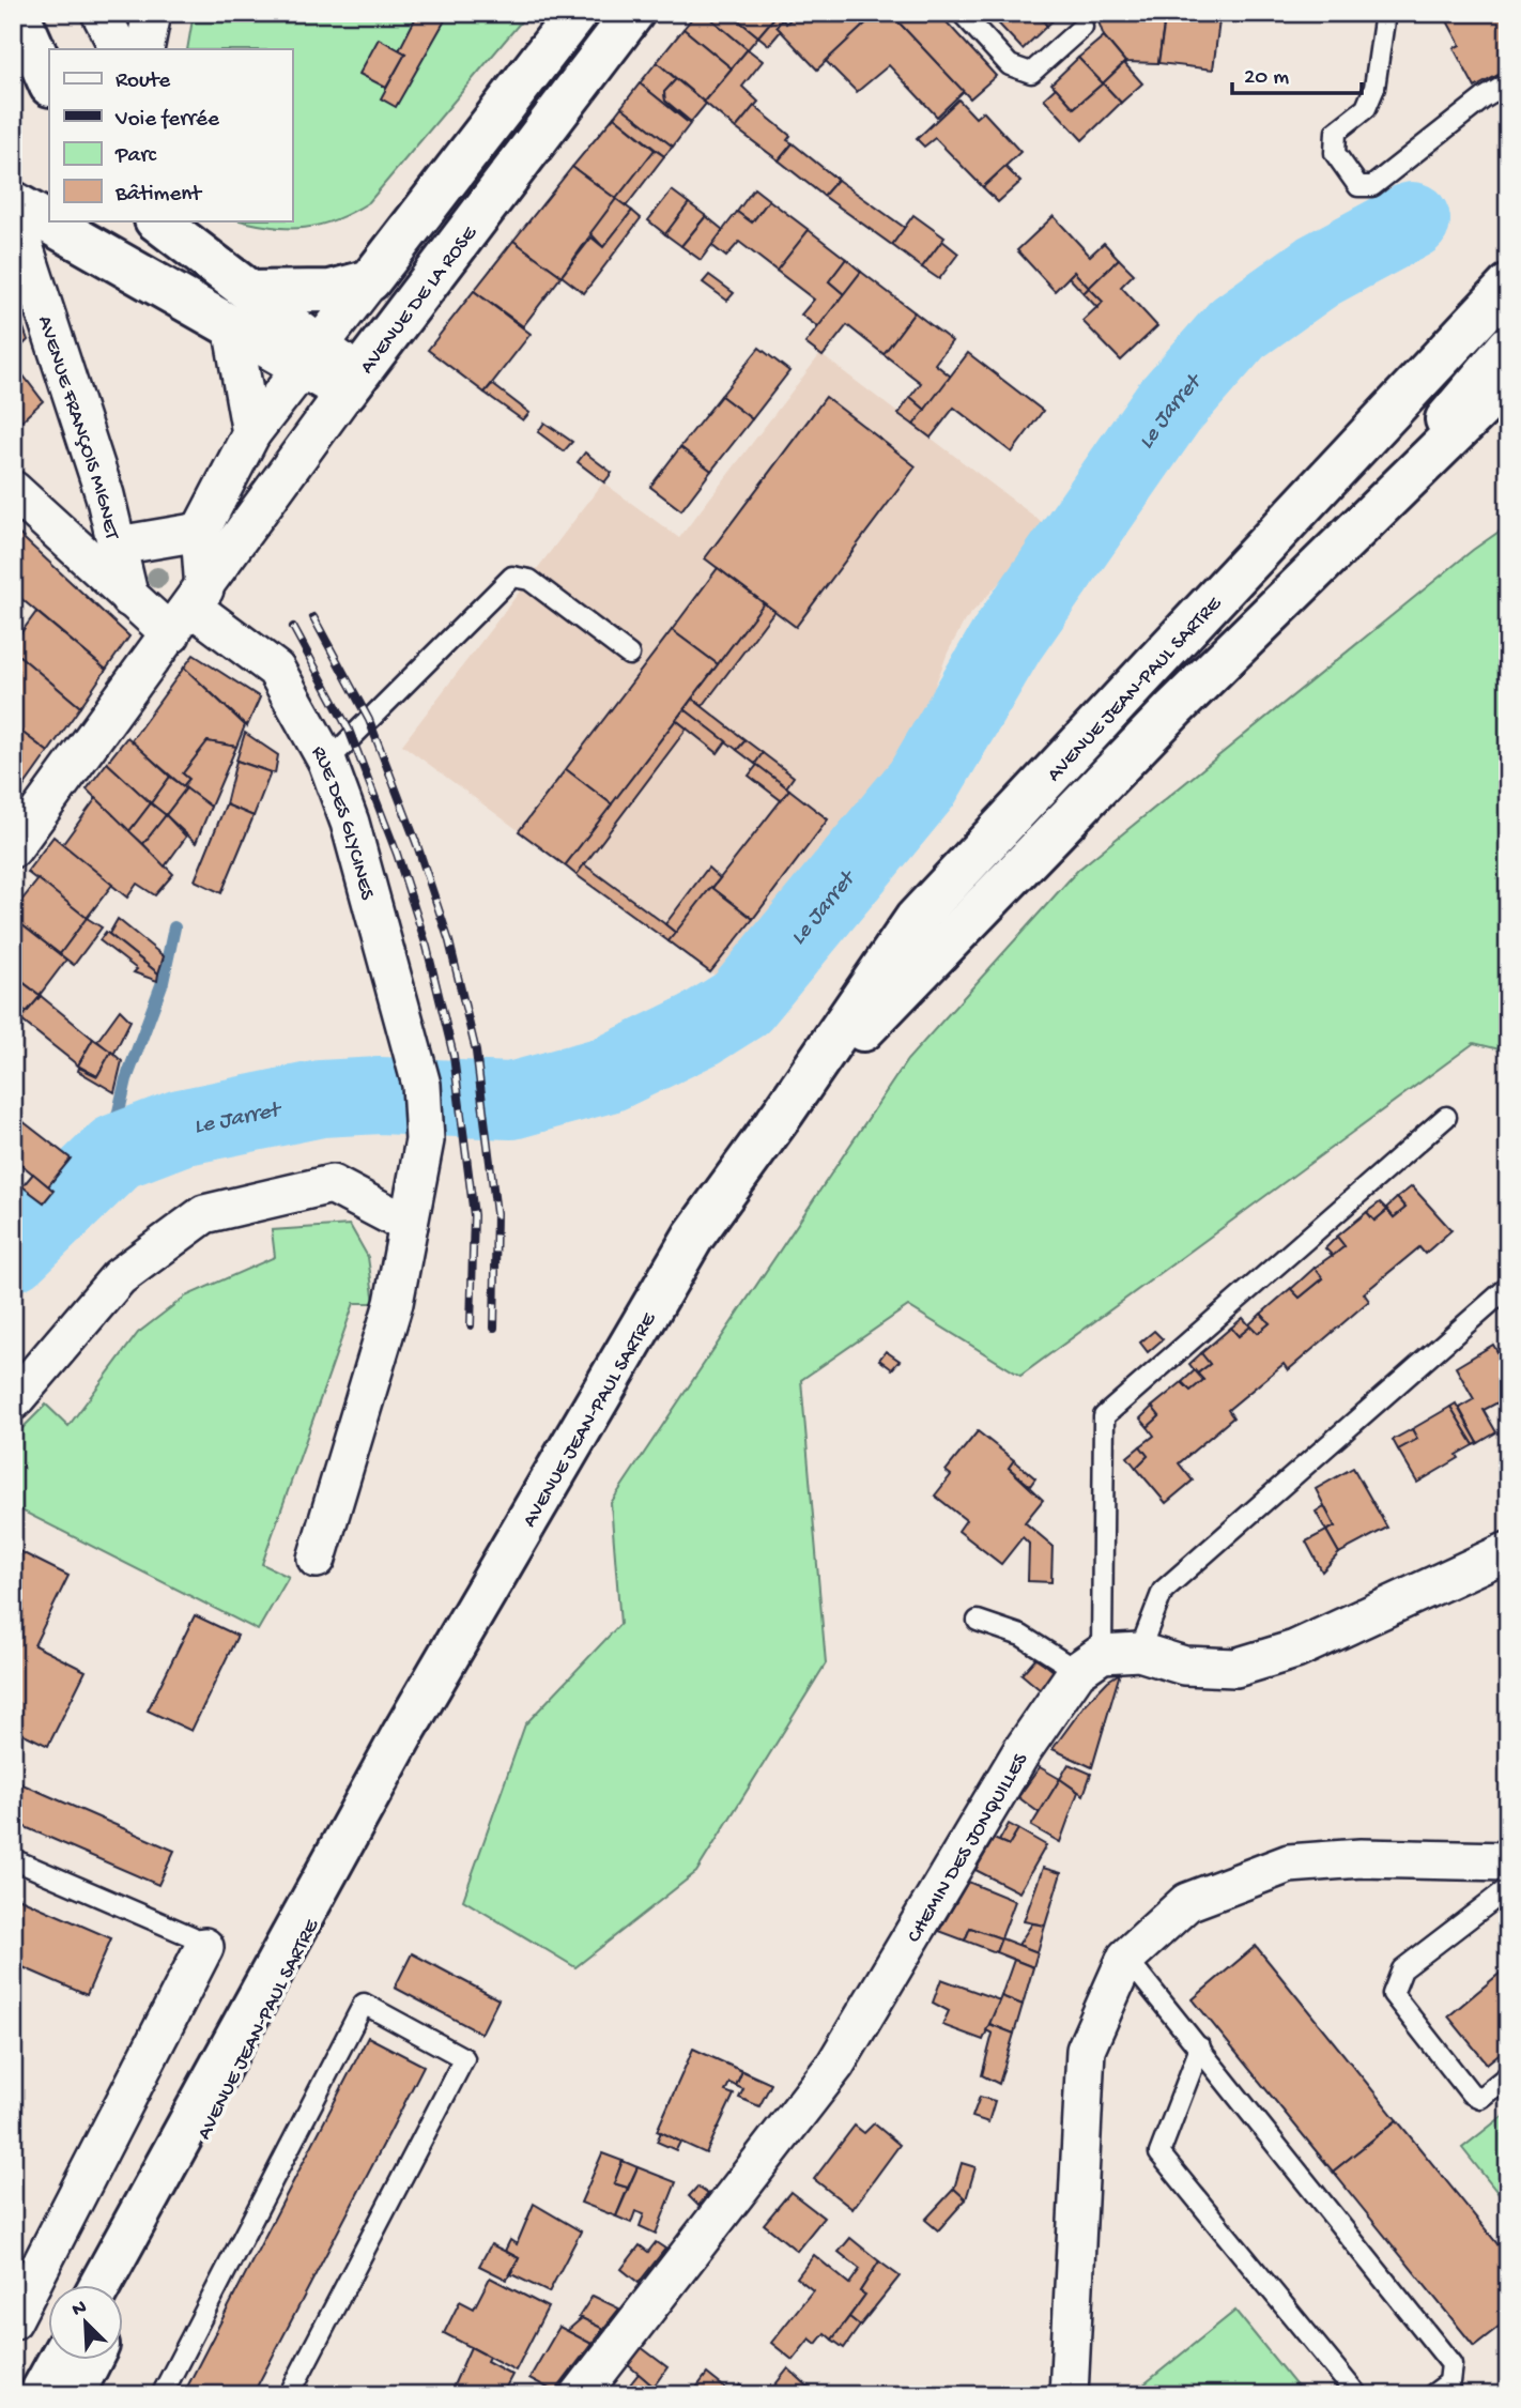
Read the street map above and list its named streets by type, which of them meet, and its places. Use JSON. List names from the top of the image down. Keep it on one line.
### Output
{"streets":{"main road":["AVENUE DE LA ROSE","AVENUE JEAN-PAUL SARTRE"],"street":["AVENUE FRANÇOIS MIGNET","RUE DES GLYCINES","CHEMIN DES JONQUILLES"]},"crossings":[["AVENUE DE LA ROSE","RUE DES GLYCINES"],["AVENUE FRANÇOIS MIGNET","RUE DES GLYCINES"]],"water":["Le Jarret"],"legend":["Route","Voie ferrée","Parc","Bâtiment"],"scale_bar":"20 m","north":"top left"}
